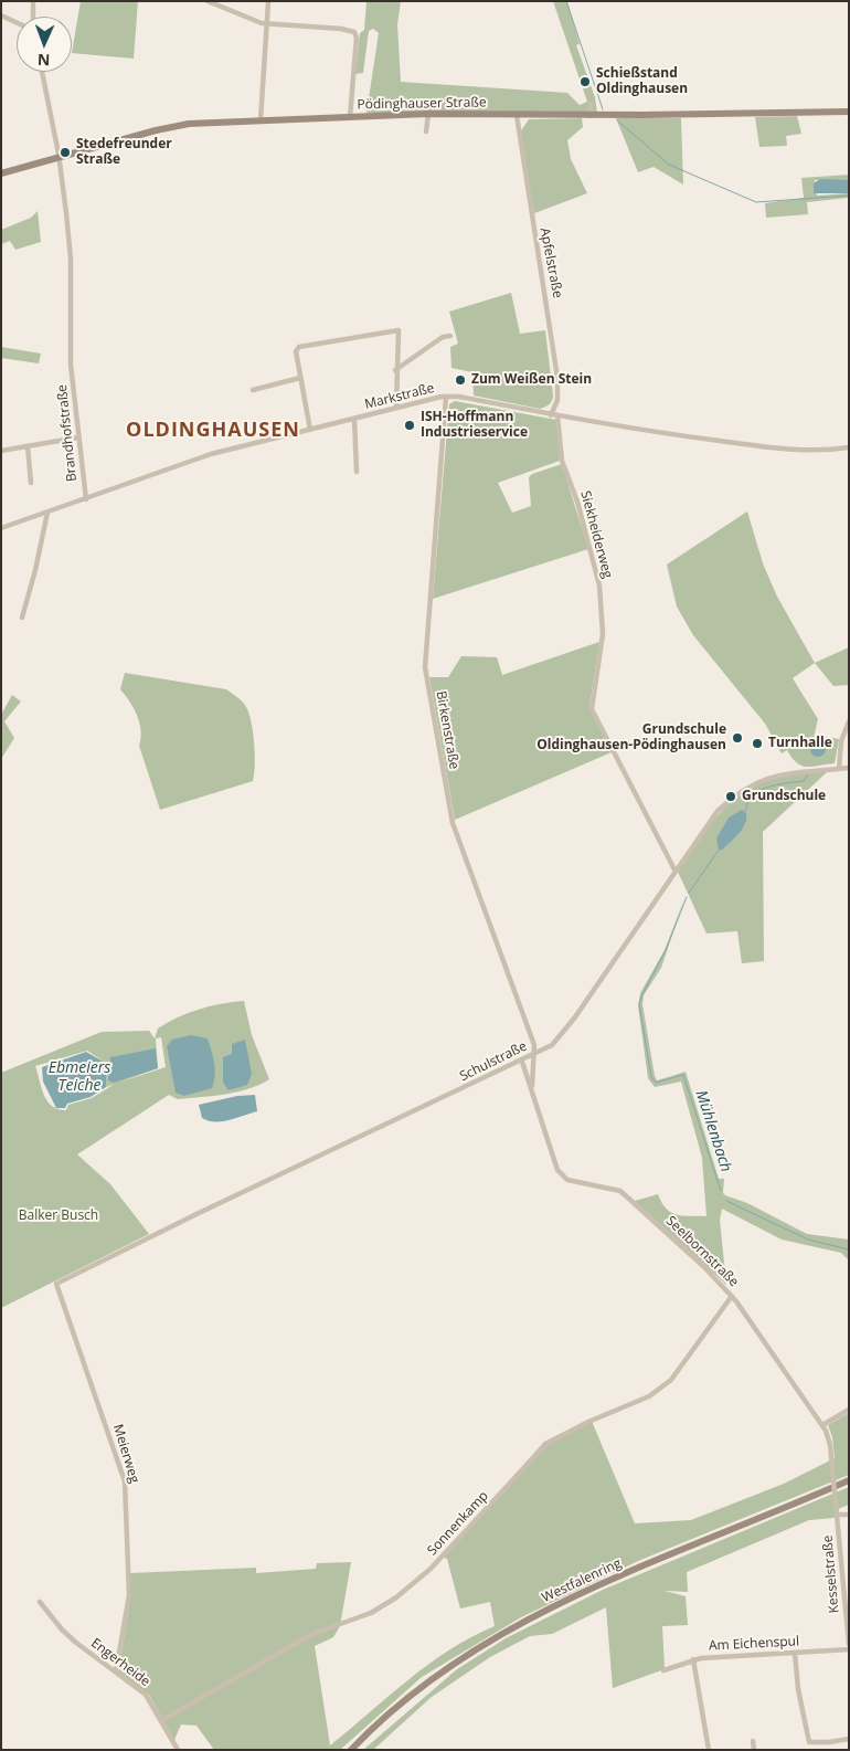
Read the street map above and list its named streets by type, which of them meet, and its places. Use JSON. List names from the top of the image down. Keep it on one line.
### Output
{"streets":{"street":["Pödinghauser Straße","Apfelstraße","Markstraße","Brandhofstraße","Siekheiderweg","Birkenstraße","Schulstraße","Seelbornstraße","Meierweg","Sonnenkamp","Kesselstraße","Westfalenring","Am Eichenspul","Engerheide"]},"crossings":[["Pödinghauser Straße","Apfelstraße"],["Pödinghauser Straße","Brandhofstraße"],["Apfelstraße","Markstraße"],["Markstraße","Brandhofstraße"],["Markstraße","Siekheiderweg"],["Markstraße","Birkenstraße"],["Siekheiderweg","Schulstraße"],["Birkenstraße","Schulstraße"],["Birkenstraße","Seelbornstraße"],["Schulstraße","Seelbornstraße"],["Schulstraße","Meierweg"],["Seelbornstraße","Sonnenkamp"],["Seelbornstraße","Kesselstraße"],["Meierweg","Engerheide"],["Sonnenkamp","Engerheide"]],"districts":["OLDINGHAUSEN"],"water":["Ebmeiers Teiche","Mühlenbach"],"parks":["Balker Busch"],"places":["Schießstand Oldinghausen","Stedefreunder Straße","Zum Weißen Stein","ISH-Hoffmann Industrieservice","Grundschule Oldinghausen-Pödinghausen","Turnhalle","Grundschule"],"north":"bottom"}
